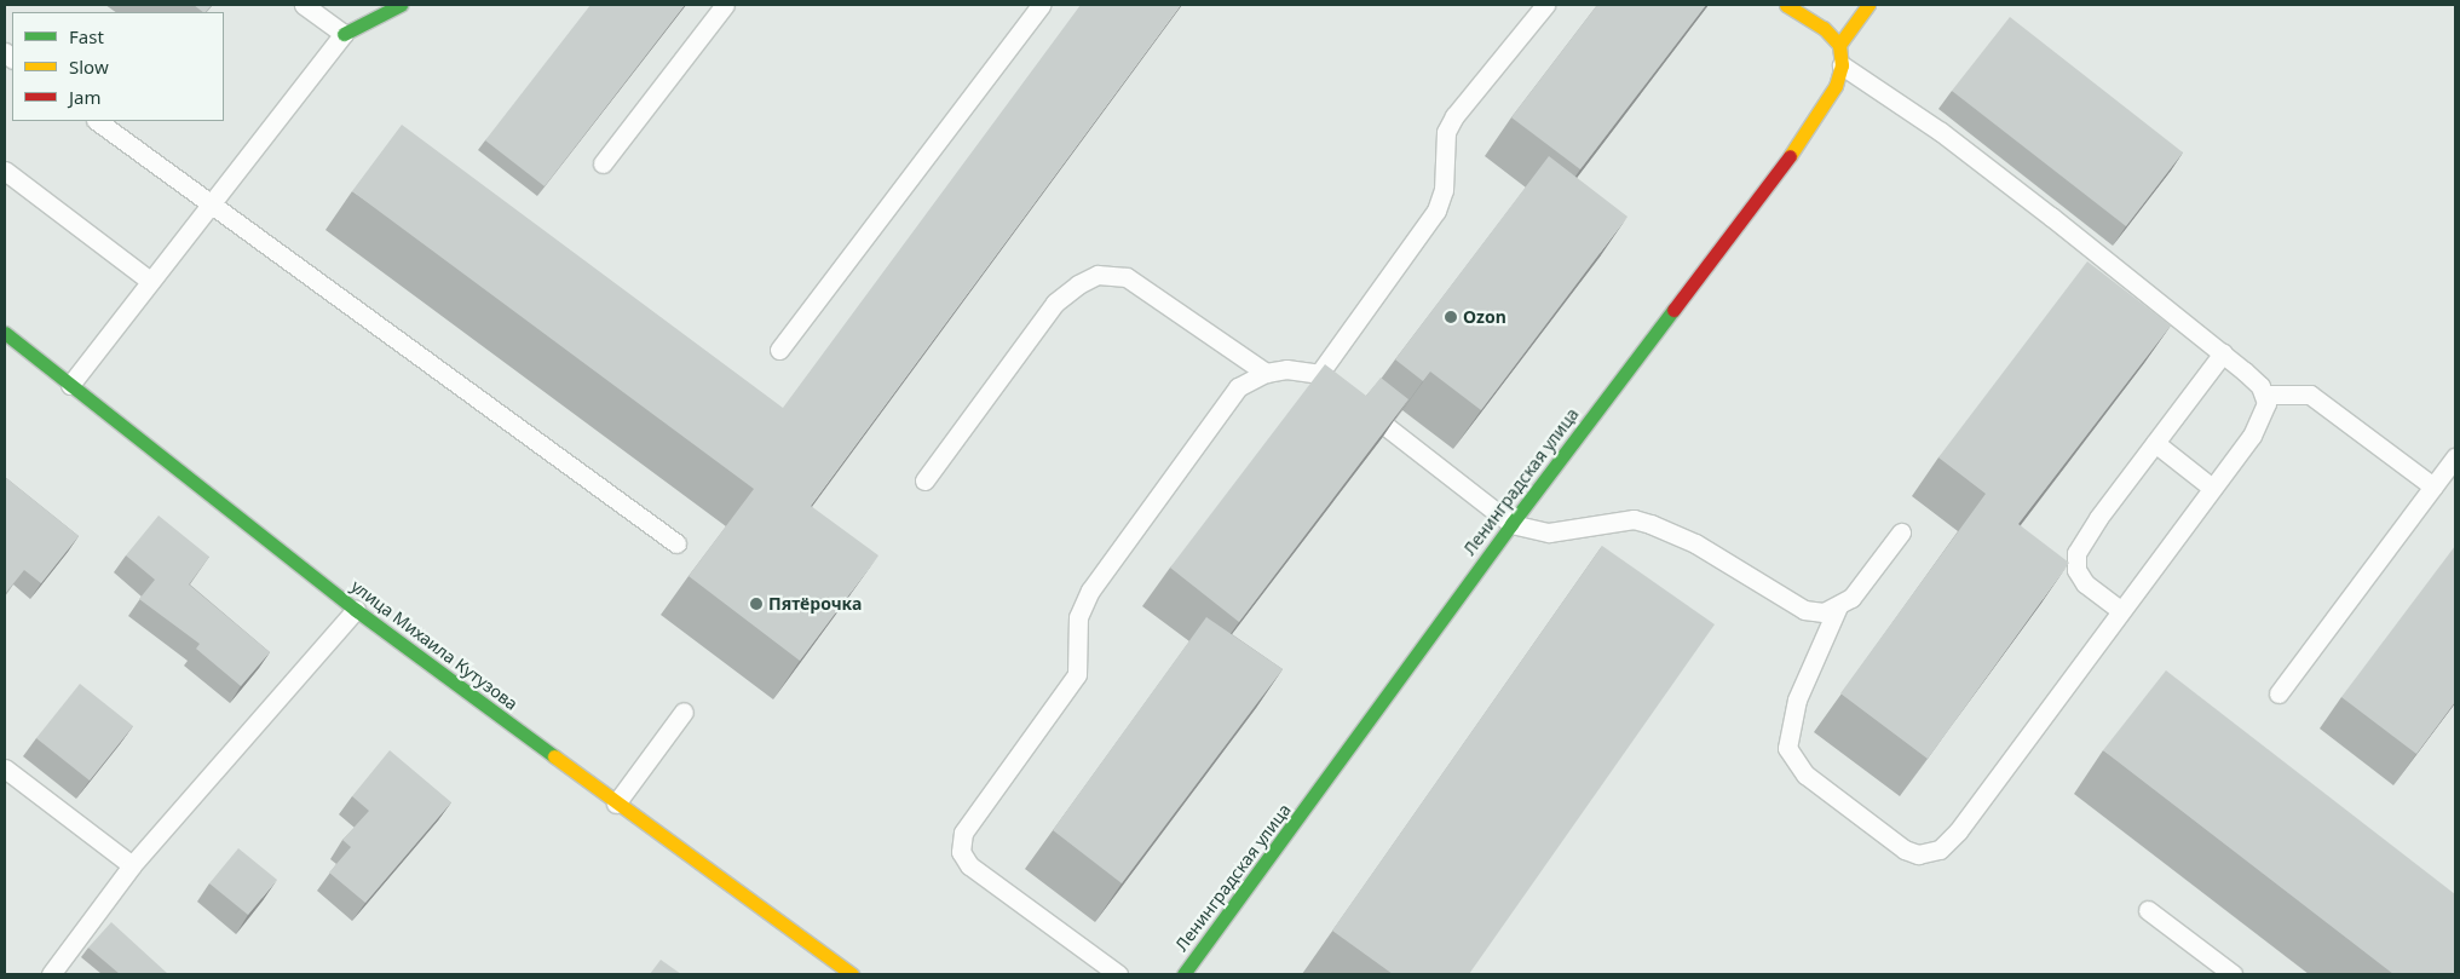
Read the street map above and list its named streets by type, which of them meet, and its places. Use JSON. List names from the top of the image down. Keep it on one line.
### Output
{"streets":{"street":["Ленинградская улица","улица Михаила Кутузова"]},"places":["Ozon","Пятёрочка"],"legend":["Fast","Slow","Jam"]}
